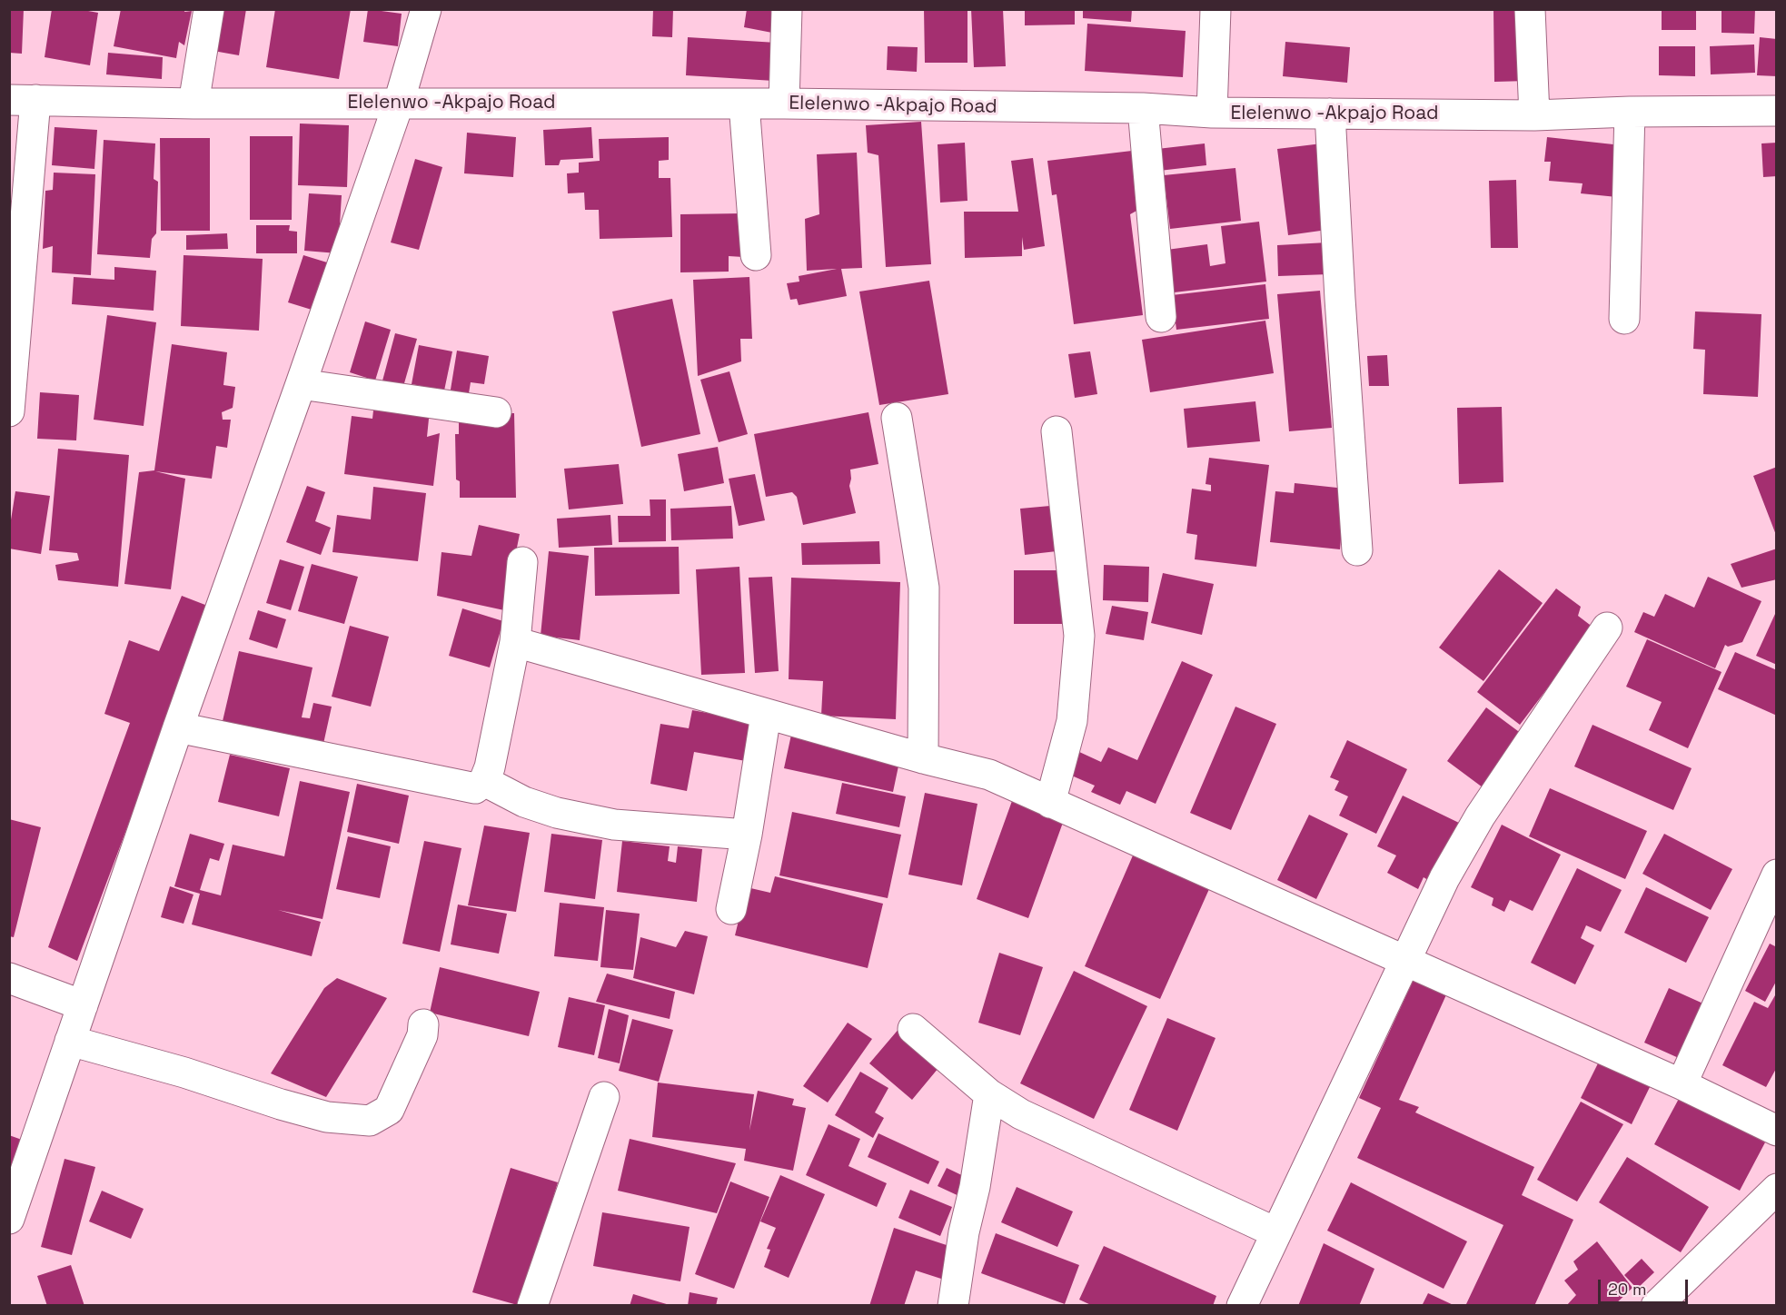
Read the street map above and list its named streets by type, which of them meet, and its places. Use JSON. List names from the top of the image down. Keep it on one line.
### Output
{"streets":{"street":["Elelenwo -Akpajo Road"]},"scale_bar":"20 m"}
